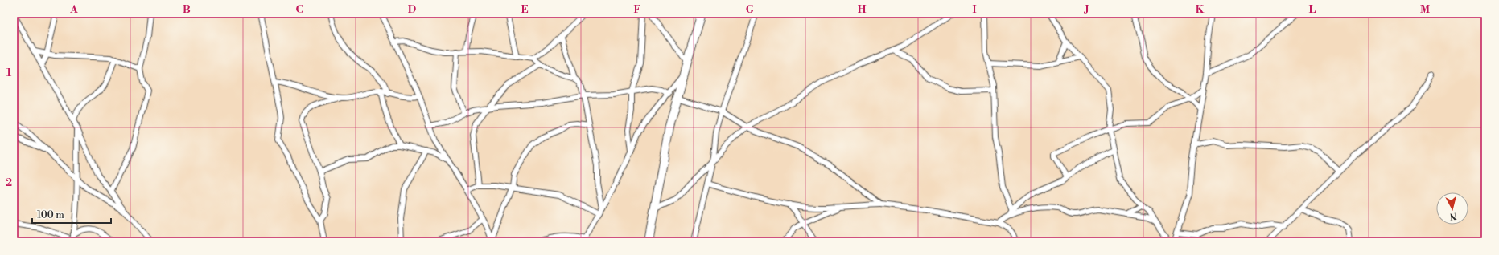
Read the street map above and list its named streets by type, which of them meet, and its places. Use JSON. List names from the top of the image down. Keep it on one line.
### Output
{"scale_bar":"100 m","north":"bottom","grid":{"columns":["A","B","C","D","E","F","G","H","I","J","K","L","M"],"rows":["1","2"]}}
